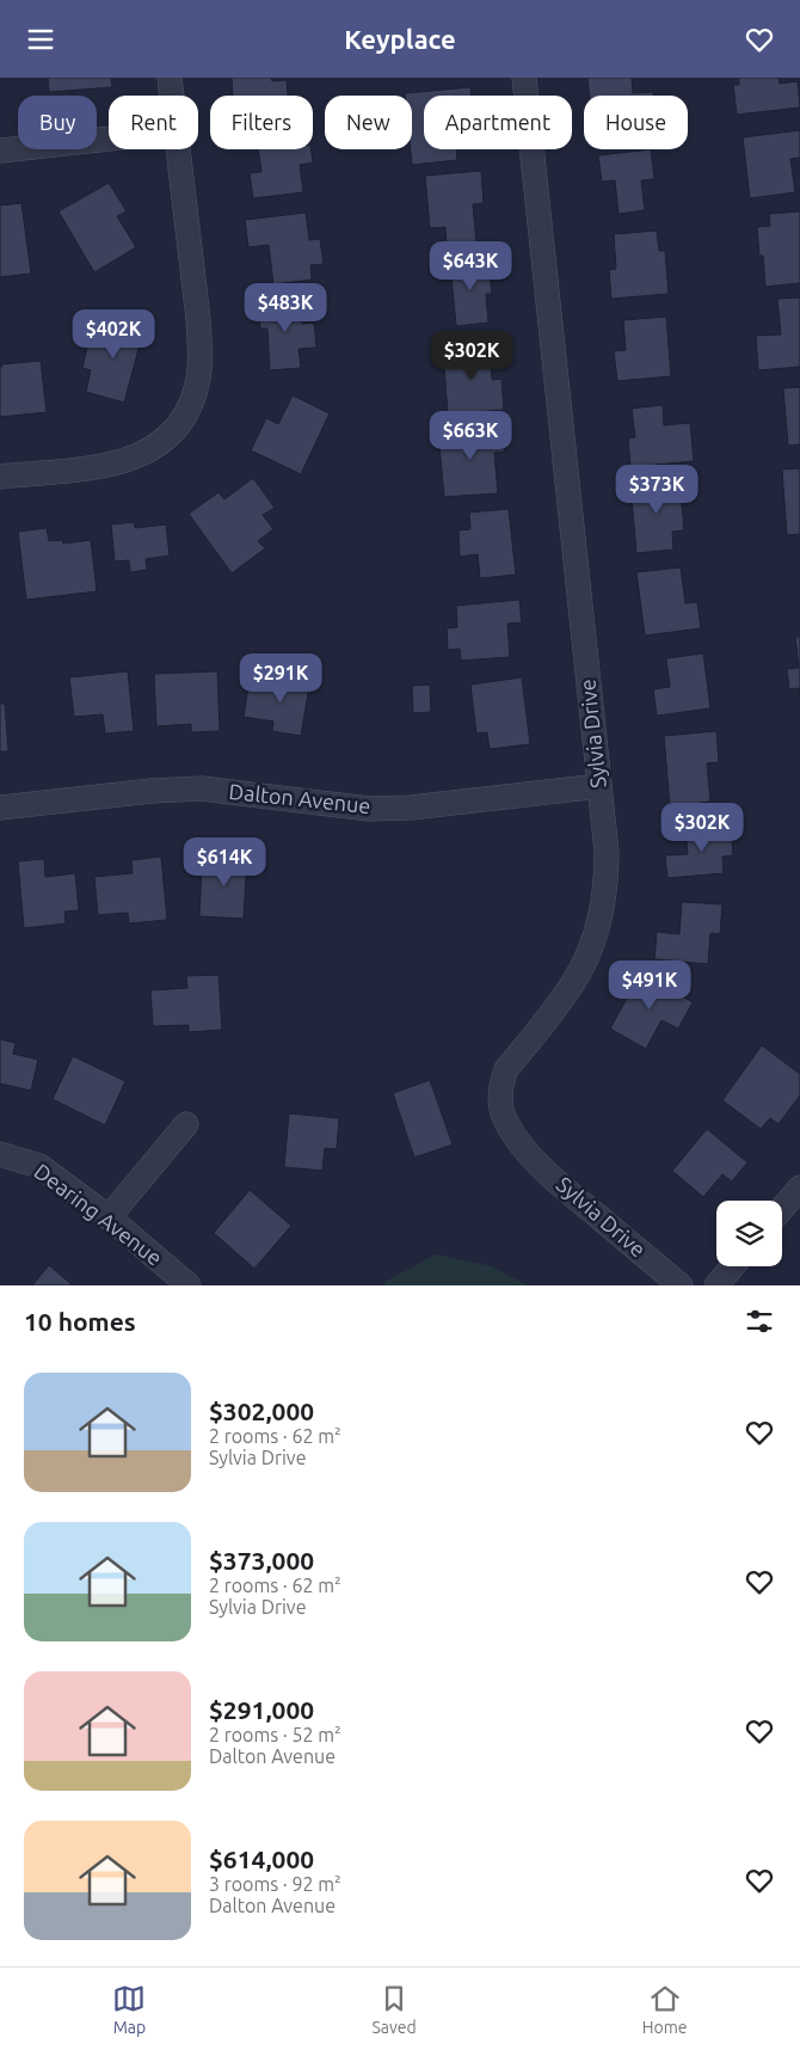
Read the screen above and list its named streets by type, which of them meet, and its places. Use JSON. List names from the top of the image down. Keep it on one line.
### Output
{"streets":{"street":["Sylvia Drive","Dalton Avenue","Dearing Avenue"]},"crossings":[["Sylvia Drive","Dalton Avenue"]],"page":{"header":"Keyplace","chip":["Buy","Rent","Filters","New","Apartment","House"],"price":["$643K","$483K","$402K","$302K","$663K","$373K","$291K","$302K","$614K","$491K"],"heading":"10 homes","list":[{"name":"$302,000","note":"2 rooms · 62 m² · Sylvia Drive"},{"name":"$373,000","note":"2 rooms · 62 m² · Sylvia Drive"},{"name":"$291,000","note":"2 rooms · 52 m² · Dalton Avenue"},{"name":"$614,000","note":"3 rooms · 92 m² · Dalton Avenue"}],"tabs":["Map","Saved","Home"]}}
